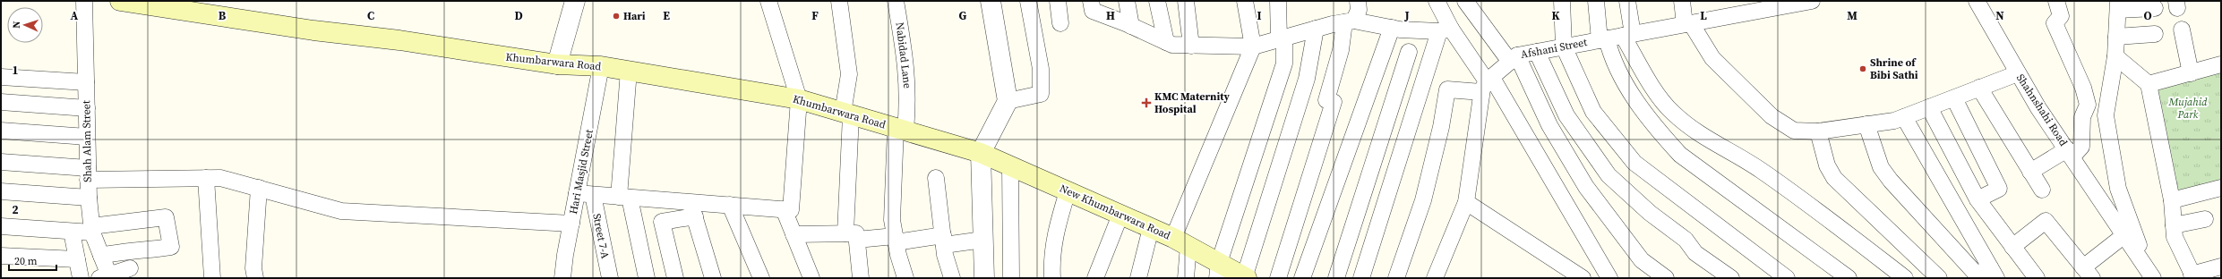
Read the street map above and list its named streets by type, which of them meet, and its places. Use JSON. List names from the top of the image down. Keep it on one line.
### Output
{"streets":{"main road":["Khumbarwara Road","New Khumbarwara Road"],"street":["Afshani Street","Nabidad Lane","Shahnshahi Road","Shah Alam Street","Hari Masjid Street","Street 7-A"]},"crossings":[["Nabidad Lane","Khumbarwara Road"],["Khumbarwara Road","Hari Masjid Street"],["Khumbarwara Road","New Khumbarwara Road"]],"parks":["Mujahid Park"],"places":{"other":["Hari","Shrine of Bibi Sathi"],"health":["KMC Maternity Hospital"]},"scale_bar":"20 m","north":"left","grid":{"columns":["A","B","C","D","E","F","G","H","I","J","K","L","M","N","O"],"rows":["1","2"]}}
